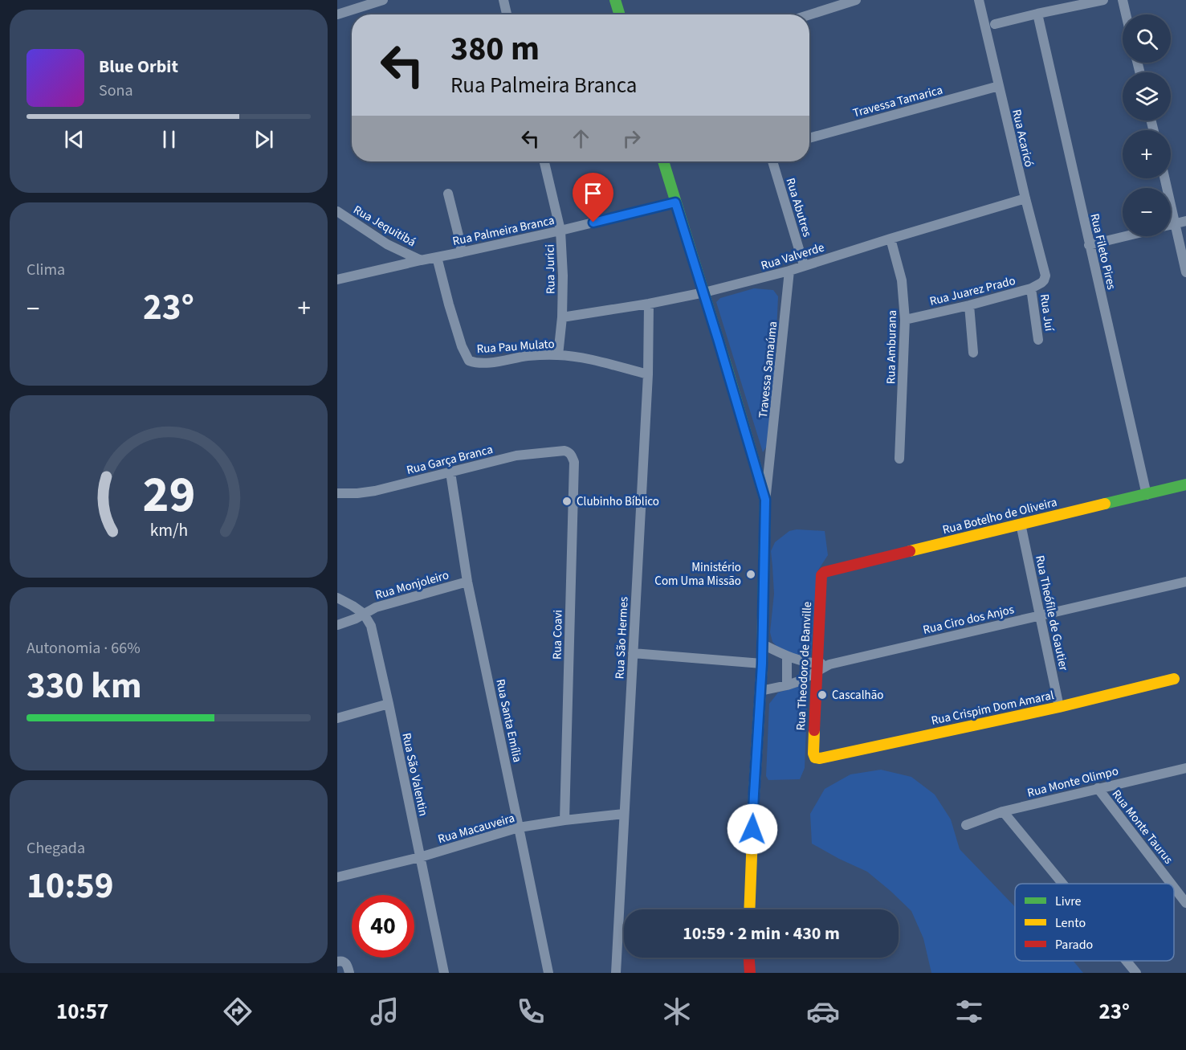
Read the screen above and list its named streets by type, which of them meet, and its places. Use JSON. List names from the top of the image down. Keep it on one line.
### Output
{"streets":{"street":["Travessa Tamarica","Rua Acaricó","Rua Abutres","Rua Jequitibá","Rua Palmeira Branca","Rua Fileto Pires","Rua Valverde","Rua Jurici","Rua Juarez Prado","Rua Juí","Rua Pau Mulato","Rua Amburana","Travessa Samaúma","Rua Garça Branca","Rua Botelho de Oliveira","Rua Monjoleiro","Rua Theófile de Gautier","Rua Ciro dos Anjos","Rua Coavi","Rua São Hermes","Rua Theodoro de Banville","Rua Crispim Dom Amaral","Rua Santa Emília","Rua São Valentin","Rua Monte Olimpo","Rua Monte Taurus","Rua Macauveira"]},"crossings":[["Travessa Tamarica","Rua Acaricó"],["Rua Acaricó","Rua Valverde"],["Rua Acaricó","Rua Juarez Prado"],["Rua Abutres","Rua Valverde"],["Rua Jequitibá","Rua Palmeira Branca"],["Rua Palmeira Branca","Rua Jurici"],["Rua Palmeira Branca","Rua Pau Mulato"],["Rua Fileto Pires","Rua Botelho de Oliveira"],["Rua Valverde","Rua Jurici"],["Rua Valverde","Rua Amburana"],["Rua Valverde","Travessa Samaúma"],["Rua Valverde","Rua São Hermes"],["Rua Jurici","Rua Pau Mulato"],["Rua Juarez Prado","Rua Juí"],["Rua Juarez Prado","Rua Amburana"],["Rua Pau Mulato","Rua São Hermes"],["Rua Garça Branca","Rua Coavi"],["Rua Garça Branca","Rua Santa Emília"],["Rua Botelho de Oliveira","Rua Theófile de Gautier"],["Rua Botelho de Oliveira","Rua Theodoro de Banville"],["Rua Monjoleiro","Rua Santa Emília"],["Rua Monjoleiro","Rua São Valentin"],["Rua Theófile de Gautier","Rua Ciro dos Anjos"],["Rua Theófile de Gautier","Rua Crispim Dom Amaral"],["Rua Ciro dos Anjos","Rua Theodoro de Banville"],["Rua Coavi","Rua Macauveira"],["Rua São Hermes","Rua Macauveira"],["Rua Theodoro de Banville","Rua Crispim Dom Amaral"],["Rua Santa Emília","Rua Macauveira"],["Rua São Valentin","Rua Macauveira"],["Rua Monte Olimpo","Rua Monte Taurus"]],"places":["Clubinho Bíblico","Ministério Com Uma Missão","Cascalhão"],"legend":["Livre","Lento","Parado"],"page":{"map_buttons":["+","−"],"turn":["380 m","Rua Palmeira Branca"],"song":["Blue Orbit","Sona"],"tile":["Clima",["Autonomia · 66%","330 km"],["Chegada","10:59"]],"heat":["−","23°","+"],"limit":"40","trip":"10:59 · 2 min · 430 m","tabs":["10:57","23°"],"gauge":["29","km/h"]}}
